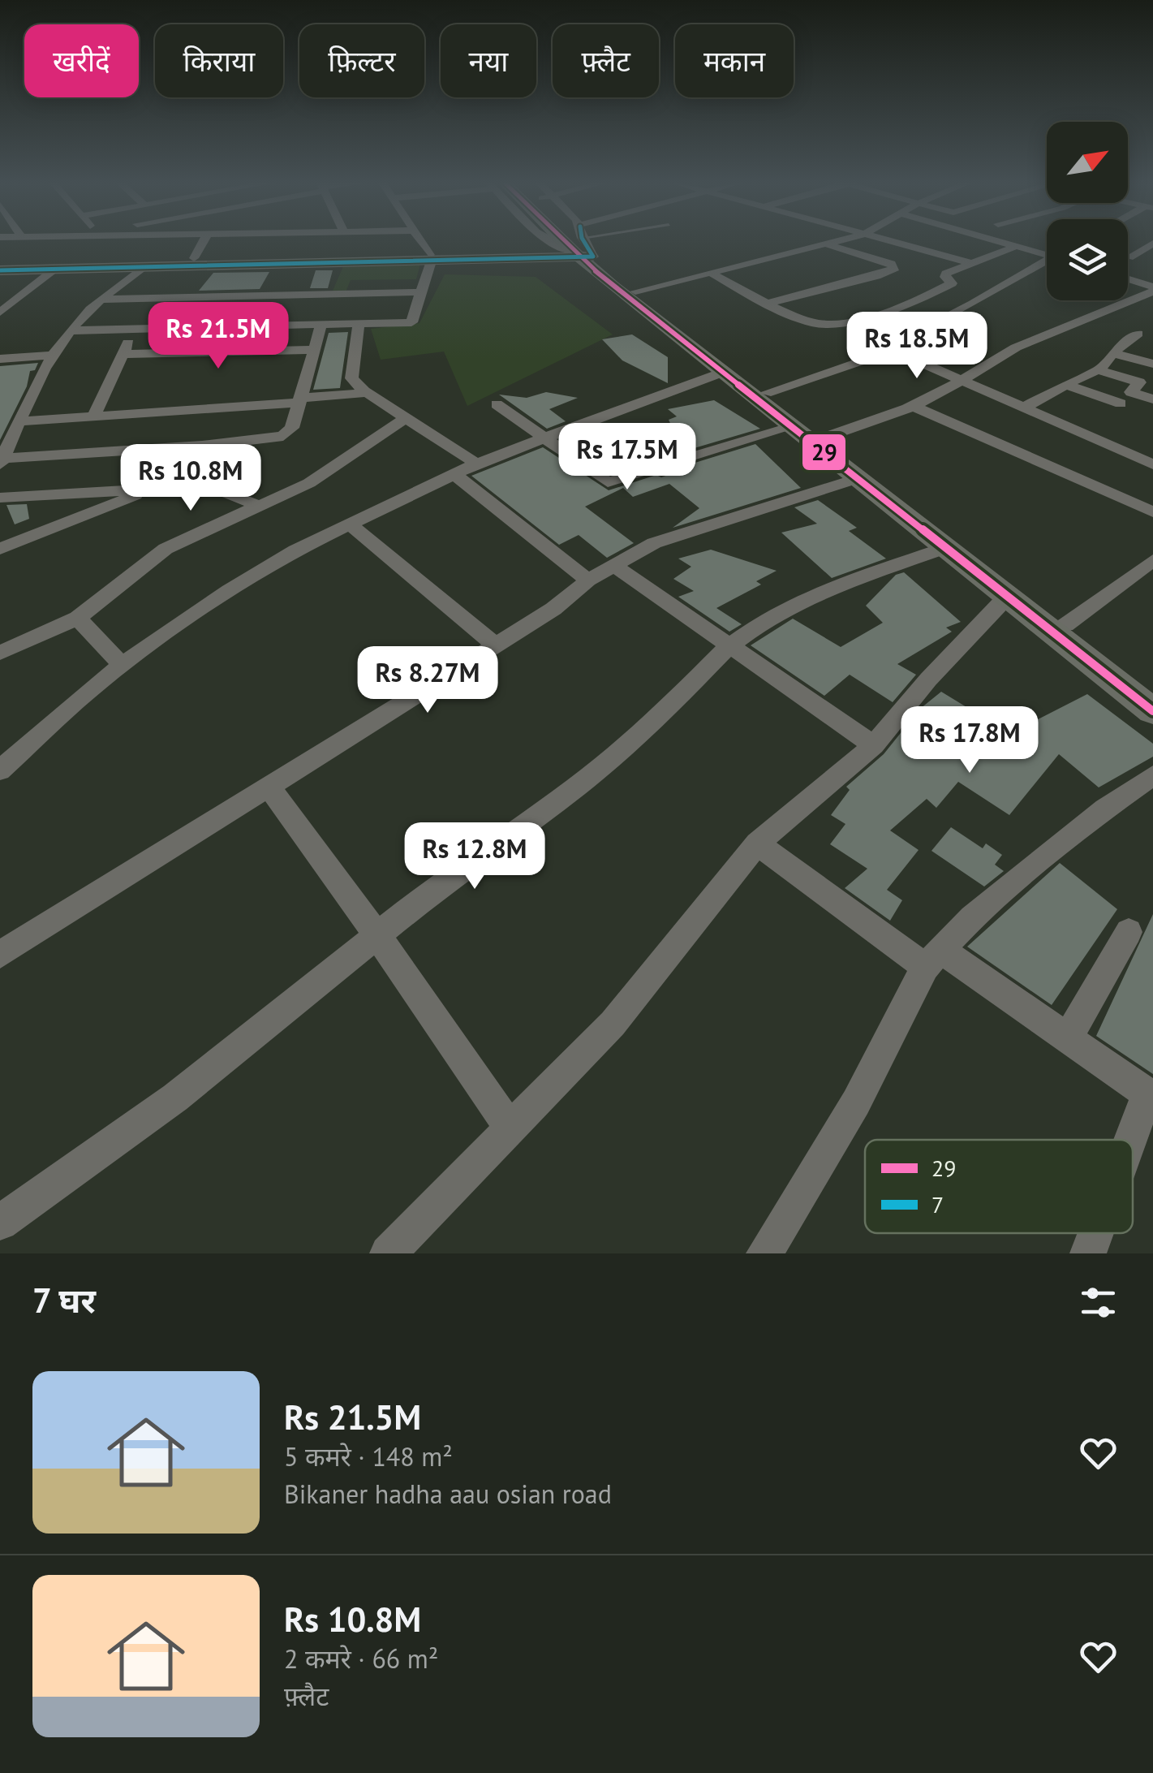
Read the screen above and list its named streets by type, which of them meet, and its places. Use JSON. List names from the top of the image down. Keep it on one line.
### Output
{"lines":["transit line 29","transit line 7"],"legend":["29","7"],"north":"top right","page":{"chip":["खरीदें","किराया","फ़िल्टर","नया","फ़्लैट","मकान"],"price":["Rs 21.5M","Rs 18.5M","Rs 17.5M","Rs 10.8M","Rs 8.27M","Rs 17.8M","Rs 12.8M"],"heading":"7 घर","list":[{"name":"Rs 21.5M","note":"5 कमरे · 148 m² · Bikaner hadha aau osian road"},{"name":"Rs 10.8M","note":"2 कमरे · 66 m² · फ़्लैट"}]}}
